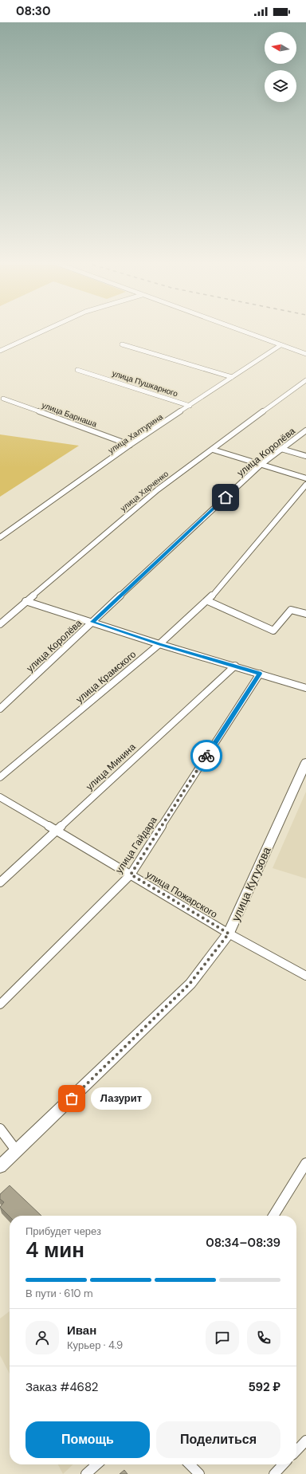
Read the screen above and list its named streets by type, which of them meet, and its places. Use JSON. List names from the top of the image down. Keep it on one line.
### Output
{"streets":{"main road":["улица Кутузова"],"street":["улица Пушкарного","улица Барнаша","улица Халтурина","улица Королёва","улица Харченко","улица Крамского","улица Минина","улица Гайдара","улица Пожарского"]},"crossings":[["улица Пушкарного","улица Халтурина"],["улица Барнаша","улица Халтурина"],["улица Минина","улица Пожарского"],["улица Гайдара","улица Пожарского"],["улица Кутузова","улица Пожарского"]],"places":["Лазурит"],"north":"left","page":{"status":"08:30","bubble":"Лазурит","heading":["4 мин","Прибудет через","08:34–08:39"],"panel":["Иван","Курьер · 4.9","Заказ #4682","592 ₽"],"bar":"В пути · 610 m","buttons":["Помощь","Поделиться"]}}
